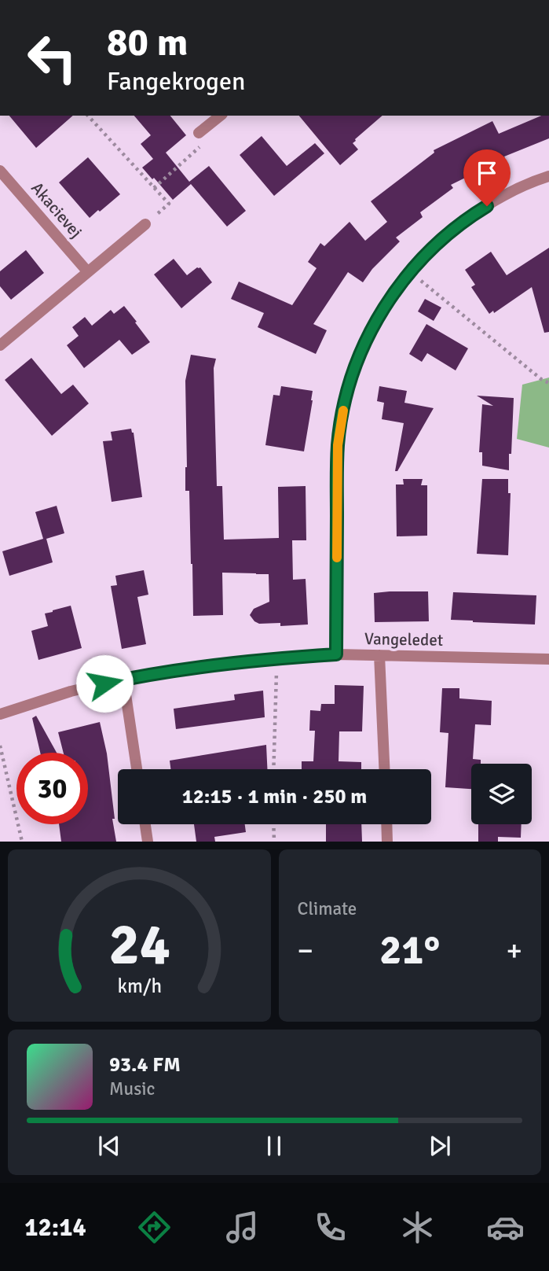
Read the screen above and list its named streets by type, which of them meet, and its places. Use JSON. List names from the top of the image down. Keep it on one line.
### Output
{"streets":{"street":["Akacievej","Vangeledet"]},"page":{"turn":["80 m","Fangekrogen"],"limit":"30","trip":"12:15 · 1 min · 250 m","tile":"Climate","heat":["−","21°","+"],"song":["93.4 FM","Music"],"tabs":"12:14","gauge":["24","km/h"]}}
